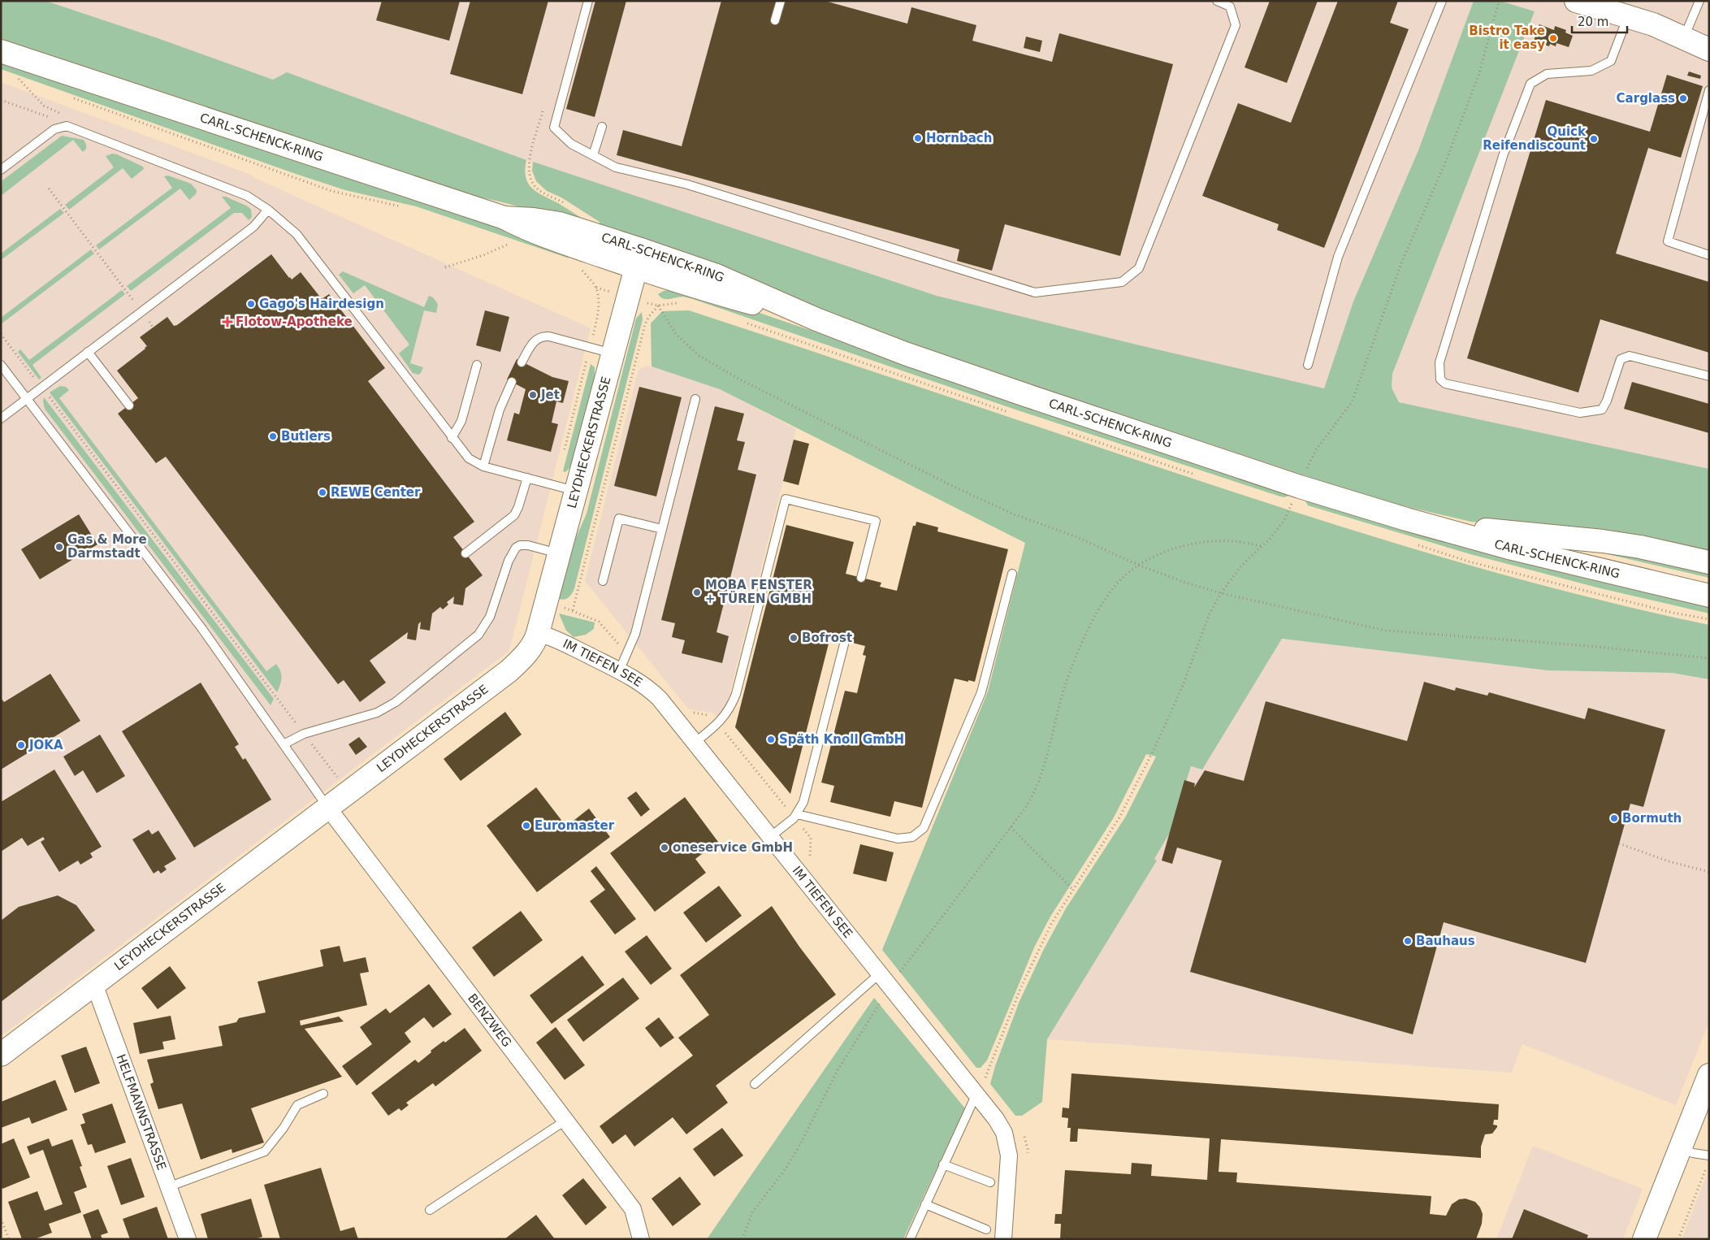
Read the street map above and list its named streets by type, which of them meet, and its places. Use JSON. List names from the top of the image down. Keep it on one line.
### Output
{"streets":{"main road":["CARL-SCHENCK-RING","LEYDHECKERSTRASSE"],"street":["IM TIEFEN SEE","BENZWEG","HELFMANNSTRASSE"]},"crossings":[["CARL-SCHENCK-RING","LEYDHECKERSTRASSE"],["LEYDHECKERSTRASSE","IM TIEFEN SEE"],["LEYDHECKERSTRASSE","BENZWEG"],["LEYDHECKERSTRASSE","HELFMANNSTRASSE"]],"places":{"other":["Bistro Take it easy","Carglass","Hornbach","Quick Reifendiscount","Gago's Hairdesign","Jet","Butlers","REWE Center","Gas & More Darmstadt","MOBA FENSTER + TÜREN GMBH","Bofrost","Späth Knoll GmbH","JOKA","Bormuth","Euromaster","oneservice GmbH","Bauhaus"],"health":["Flotow-Apotheke"]},"scale_bar":"20 m"}
